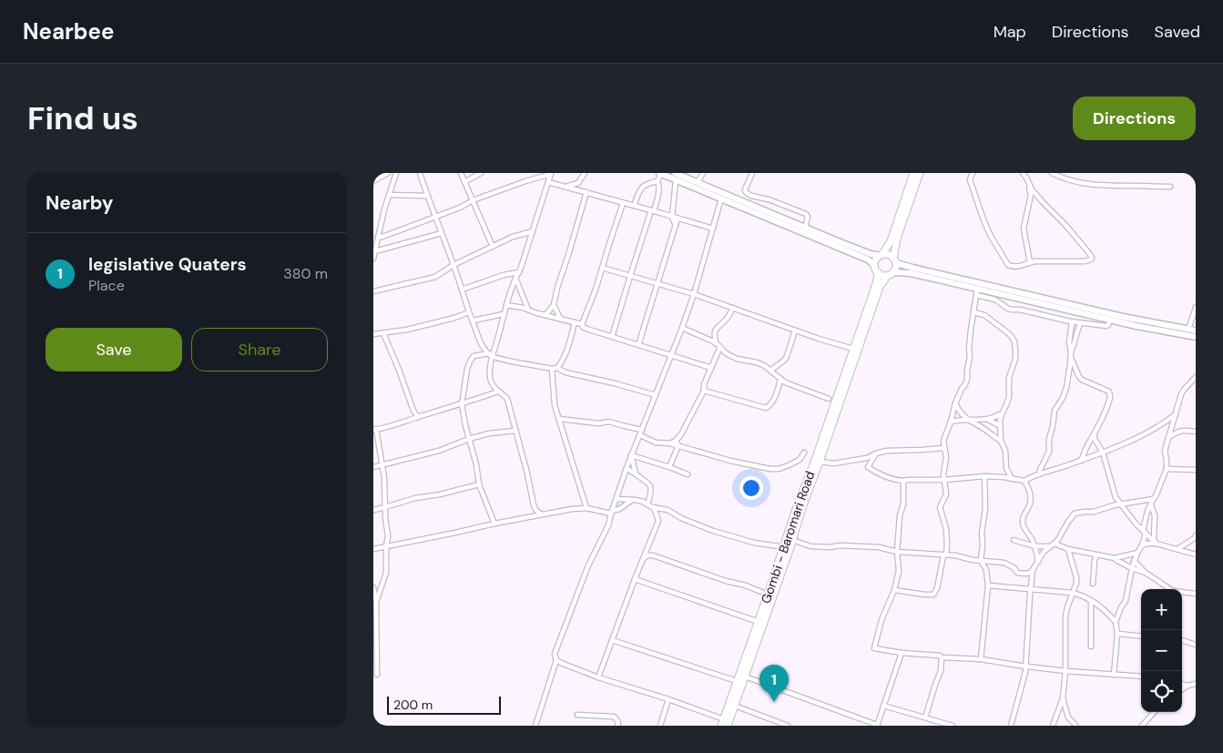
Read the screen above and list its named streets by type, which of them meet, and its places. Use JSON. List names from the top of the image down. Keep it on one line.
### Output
{"streets":{"main road":["Gombi - Baromari Road"]},"scale_bar":"200 m","page":{"header":"Nearbee","nav":["Map","Directions","Saved"],"buttons":["Directions",["Save","Share"]],"title":"Find us","heading":"Nearby","list":[{"mark":"1","name":"legislative Quaters","note":"Place","value":"380 m"}],"map_buttons":["+","−"],"pins":"1","scale":"200 m"}}
